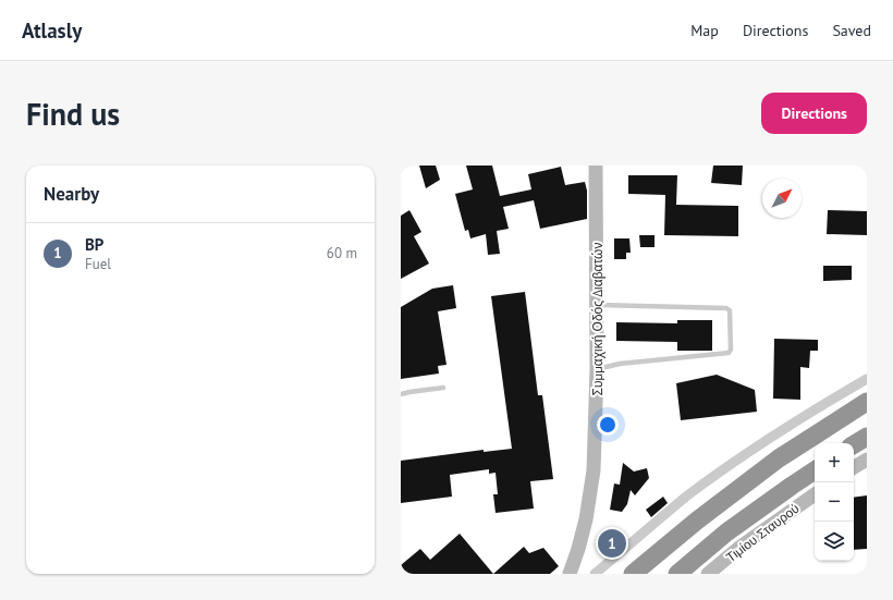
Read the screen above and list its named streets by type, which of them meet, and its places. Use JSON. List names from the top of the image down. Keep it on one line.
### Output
{"streets":{"street":["Συμμαχική Οδός Διαβατών","Τιμίου Σταυρού"]},"north":"top right","page":{"header":"Atlasly","nav":["Map","Directions","Saved"],"buttons":"Directions","title":"Find us","heading":"Nearby","list":[{"mark":"1","name":"BP","note":"Fuel","value":"60 m"}],"map_buttons":["+","−"],"pins":"1"}}
